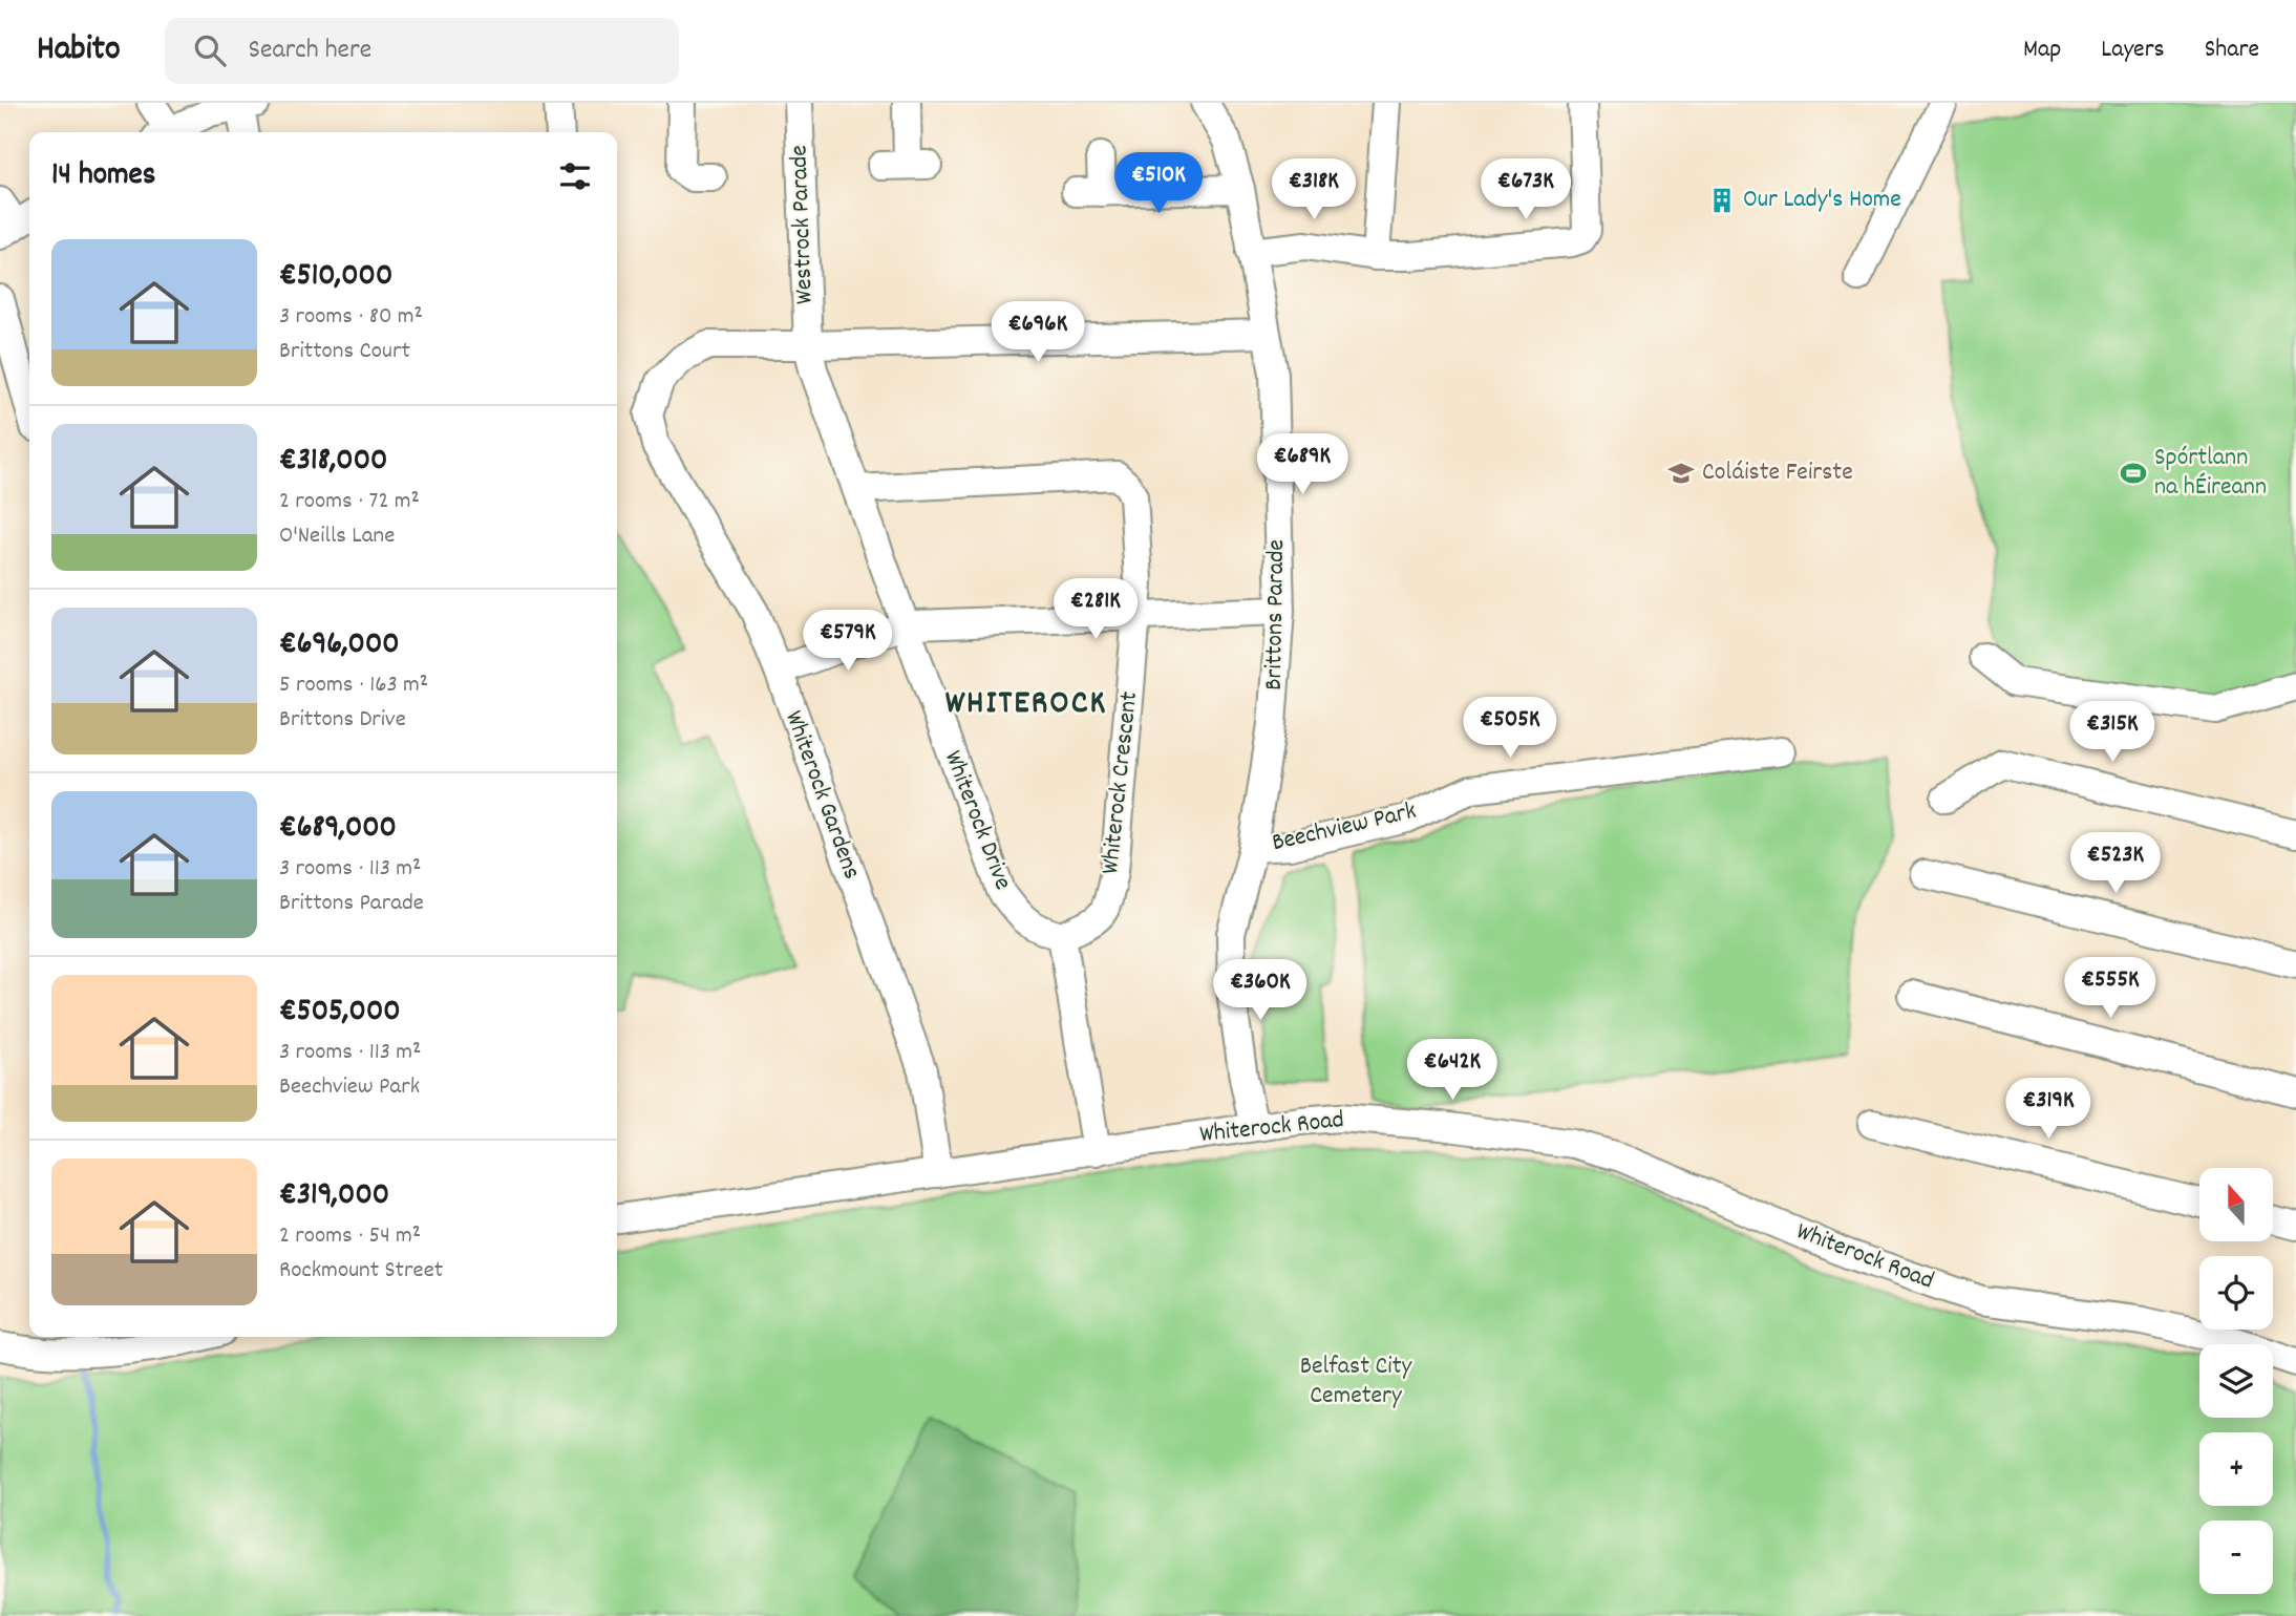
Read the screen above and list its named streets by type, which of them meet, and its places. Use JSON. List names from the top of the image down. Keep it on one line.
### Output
{"streets":{"street":["Westrock Parade","Brittons Parade","Whiterock Crescent","Whiterock Gardens","Whiterock Drive","Beechview Park","Whiterock Road"]},"crossings":[["Westrock Parade","Whiterock Gardens"],["Westrock Parade","Whiterock Drive"],["Brittons Parade","Whiterock Gardens"],["Brittons Parade","Beechview Park"],["Brittons Parade","Whiterock Road"],["Whiterock Crescent","Whiterock Drive"],["Whiterock Gardens","Whiterock Drive"],["Whiterock Gardens","Whiterock Road"]],"districts":["WHITEROCK"],"parks":["Belfast City Cemetery"],"places":{"building":["Our Lady's Home"],"school or university":["Coláiste Feirste"],"sports":["Spórtlann na hÉireann"]},"north":"top","page":{"header":"Habito","search":"Search here","nav":["Map","Layers","Share"],"heading":"14 homes","price":["€510K","€318K","€673K","€696K","€689K","€281K","€579K","€505K","€315K","€523K","€555K","€360K","€642K","€319K"],"list":[{"name":"€510,000","note":"3 rooms · 80 m² · Brittons Court"},{"name":"€318,000","note":"2 rooms · 72 m² · O'Neills Lane"},{"name":"€696,000","note":"5 rooms · 163 m² · Brittons Drive"},{"name":"€689,000","note":"3 rooms · 113 m² · Brittons Parade"},{"name":"€505,000","note":"3 rooms · 113 m² · Beechview Park"},{"name":"€319,000","note":"2 rooms · 54 m² · Rockmount Street"}],"map_buttons":["+","−"]}}
